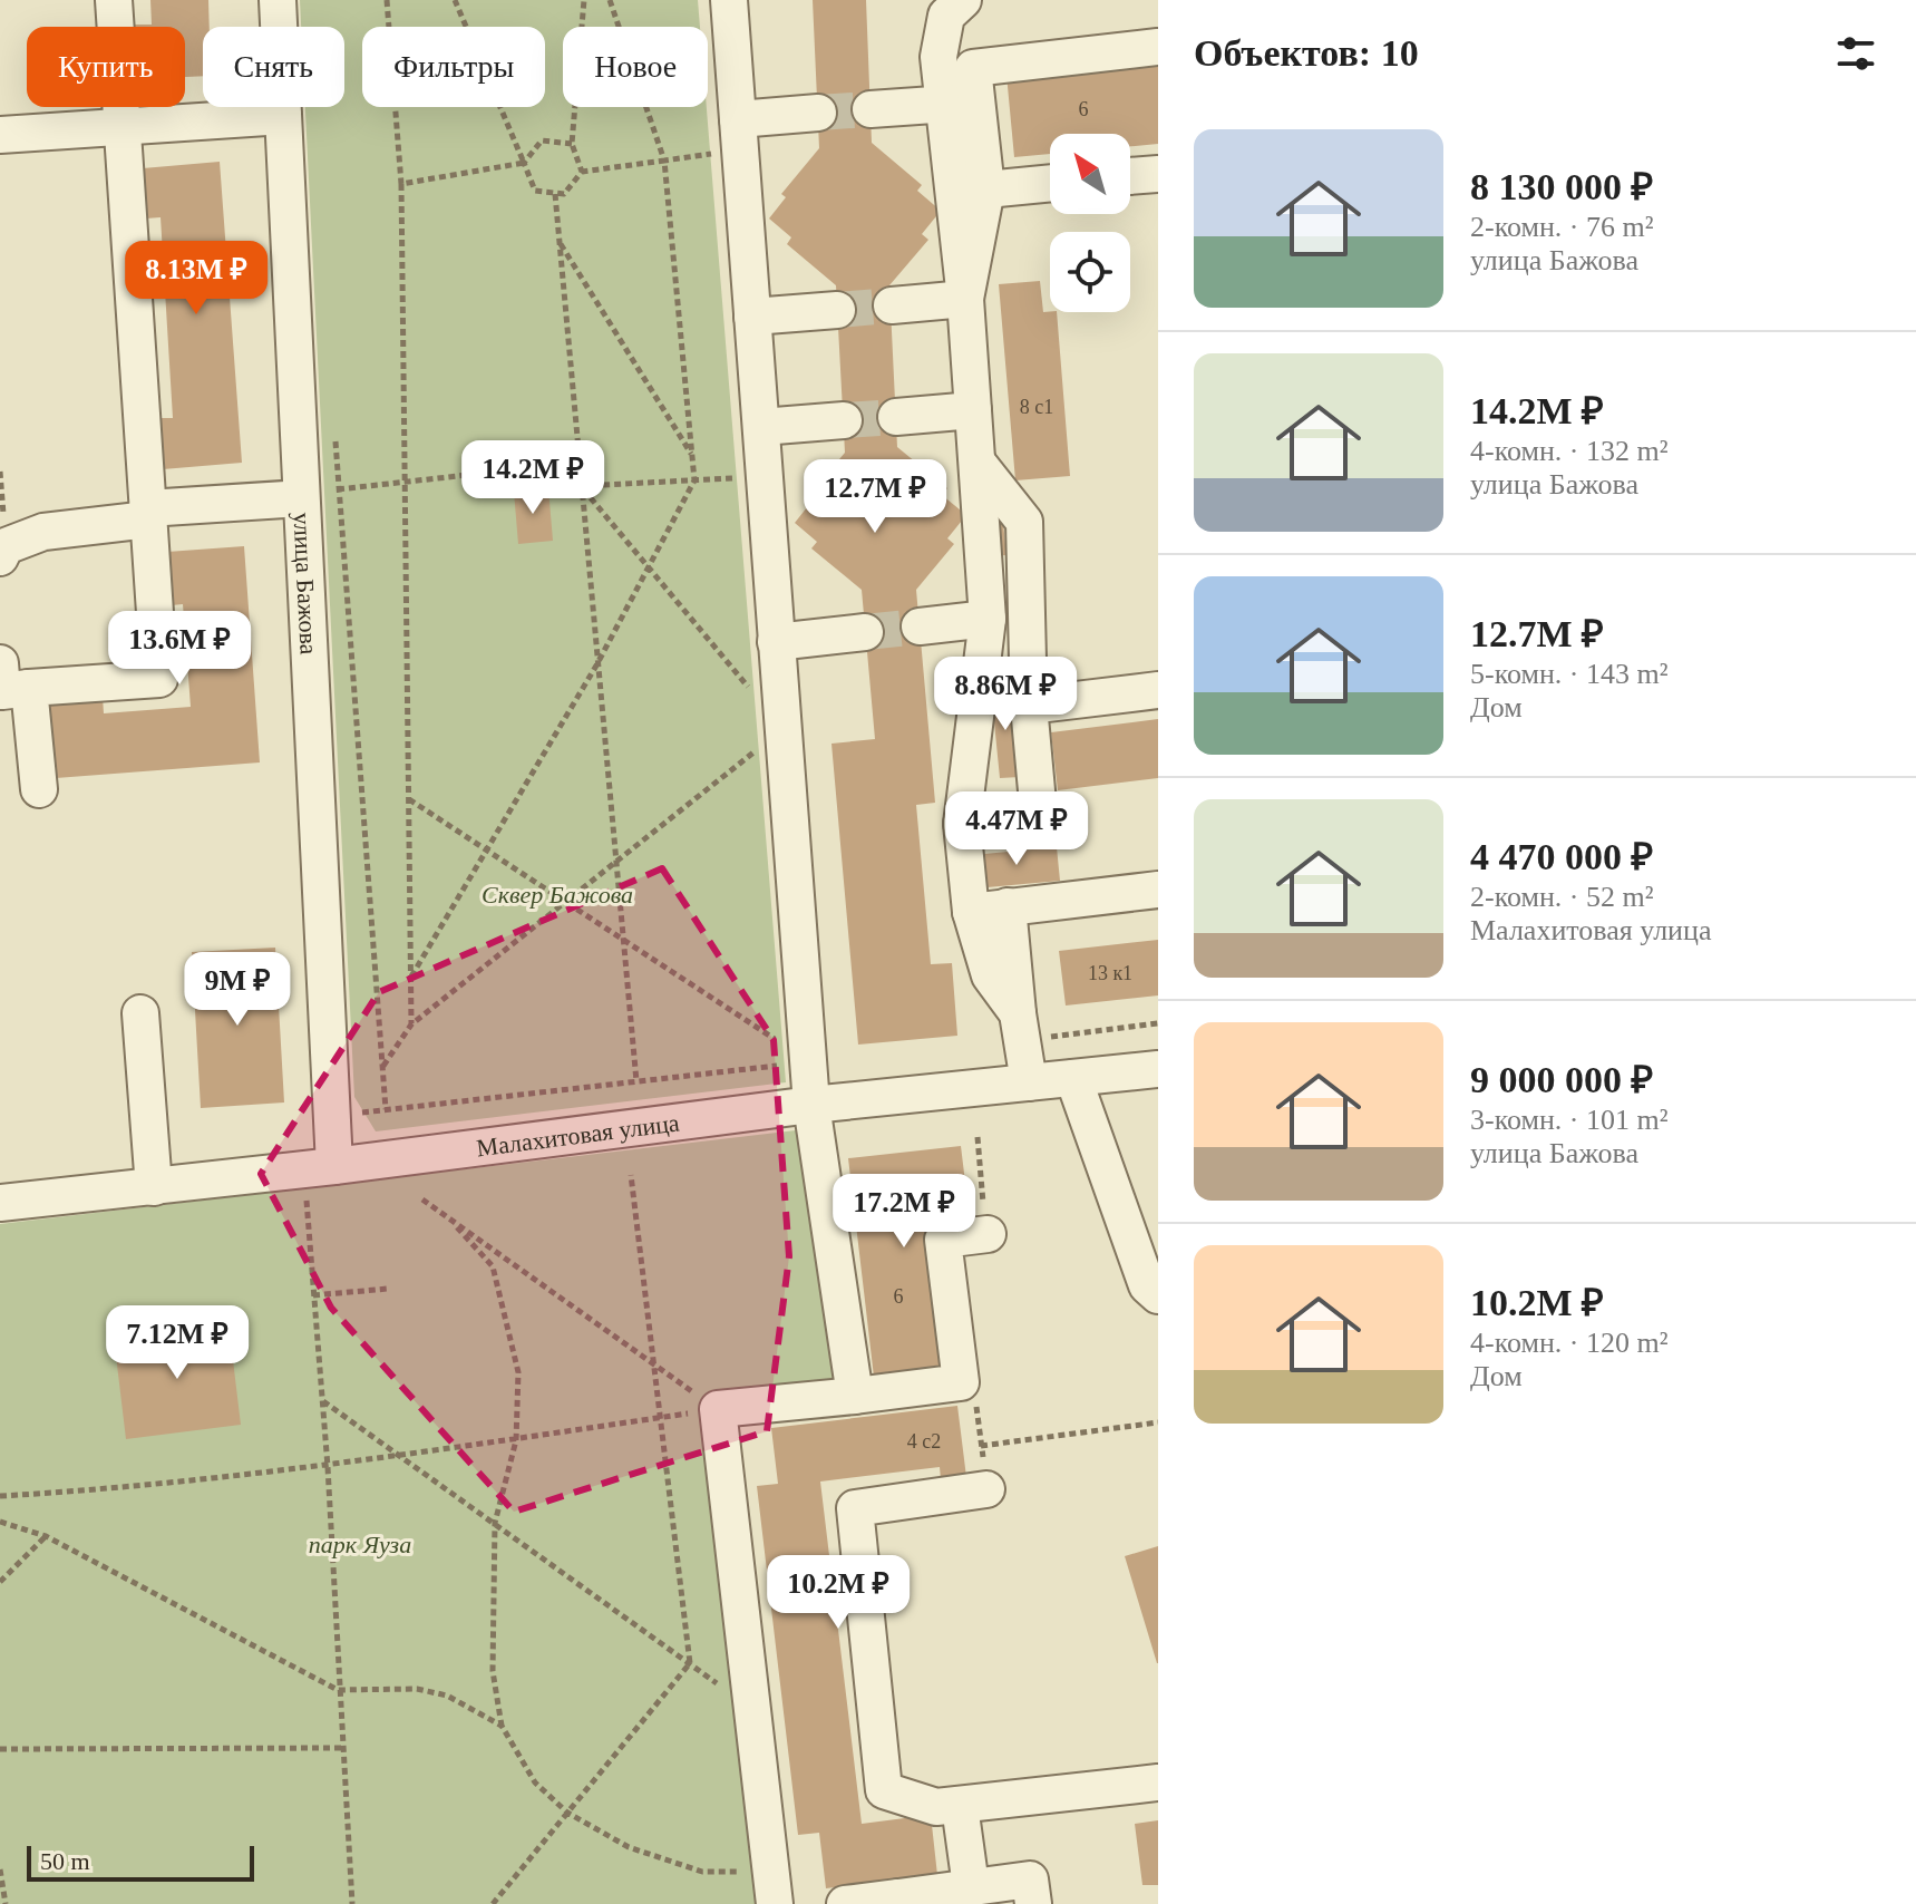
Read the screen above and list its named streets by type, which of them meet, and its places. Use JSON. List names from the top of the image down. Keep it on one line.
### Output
{"streets":{"street":["улица Бажова","Малахитовая улица"]},"crossings":[["улица Бажова","Малахитовая улица"]],"parks":["Сквер Бажова","парк Яуза"],"house_numbers":["6","8 с1","13 к1","6","4 с2"],"scale_bar":"50 m","north":"top left","page":{"heading":"Объектов: 10","chip":["Купить","Снять","Фильтры","Новое"],"list":[{"name":"8 130 000 ₽","note":"2-комн. · 76 m² · улица Бажова"},{"name":"14.2M ₽","note":"4-комн. · 132 m² · улица Бажова"},{"name":"12.7M ₽","note":"5-комн. · 143 m² · Дом"},{"name":"4 470 000 ₽","note":"2-комн. · 52 m² · Малахитовая улица"},{"name":"9 000 000 ₽","note":"3-комн. · 101 m² · улица Бажова"},{"name":"10.2M ₽","note":"4-комн. · 120 m² · Дом"}],"price":["8.13M ₽","14.2M ₽","12.7M ₽","13.6M ₽","8.86M ₽","4.47M ₽","9M ₽","17.2M ₽","7.12M ₽","10.2M ₽"],"scale":"50 m"}}
